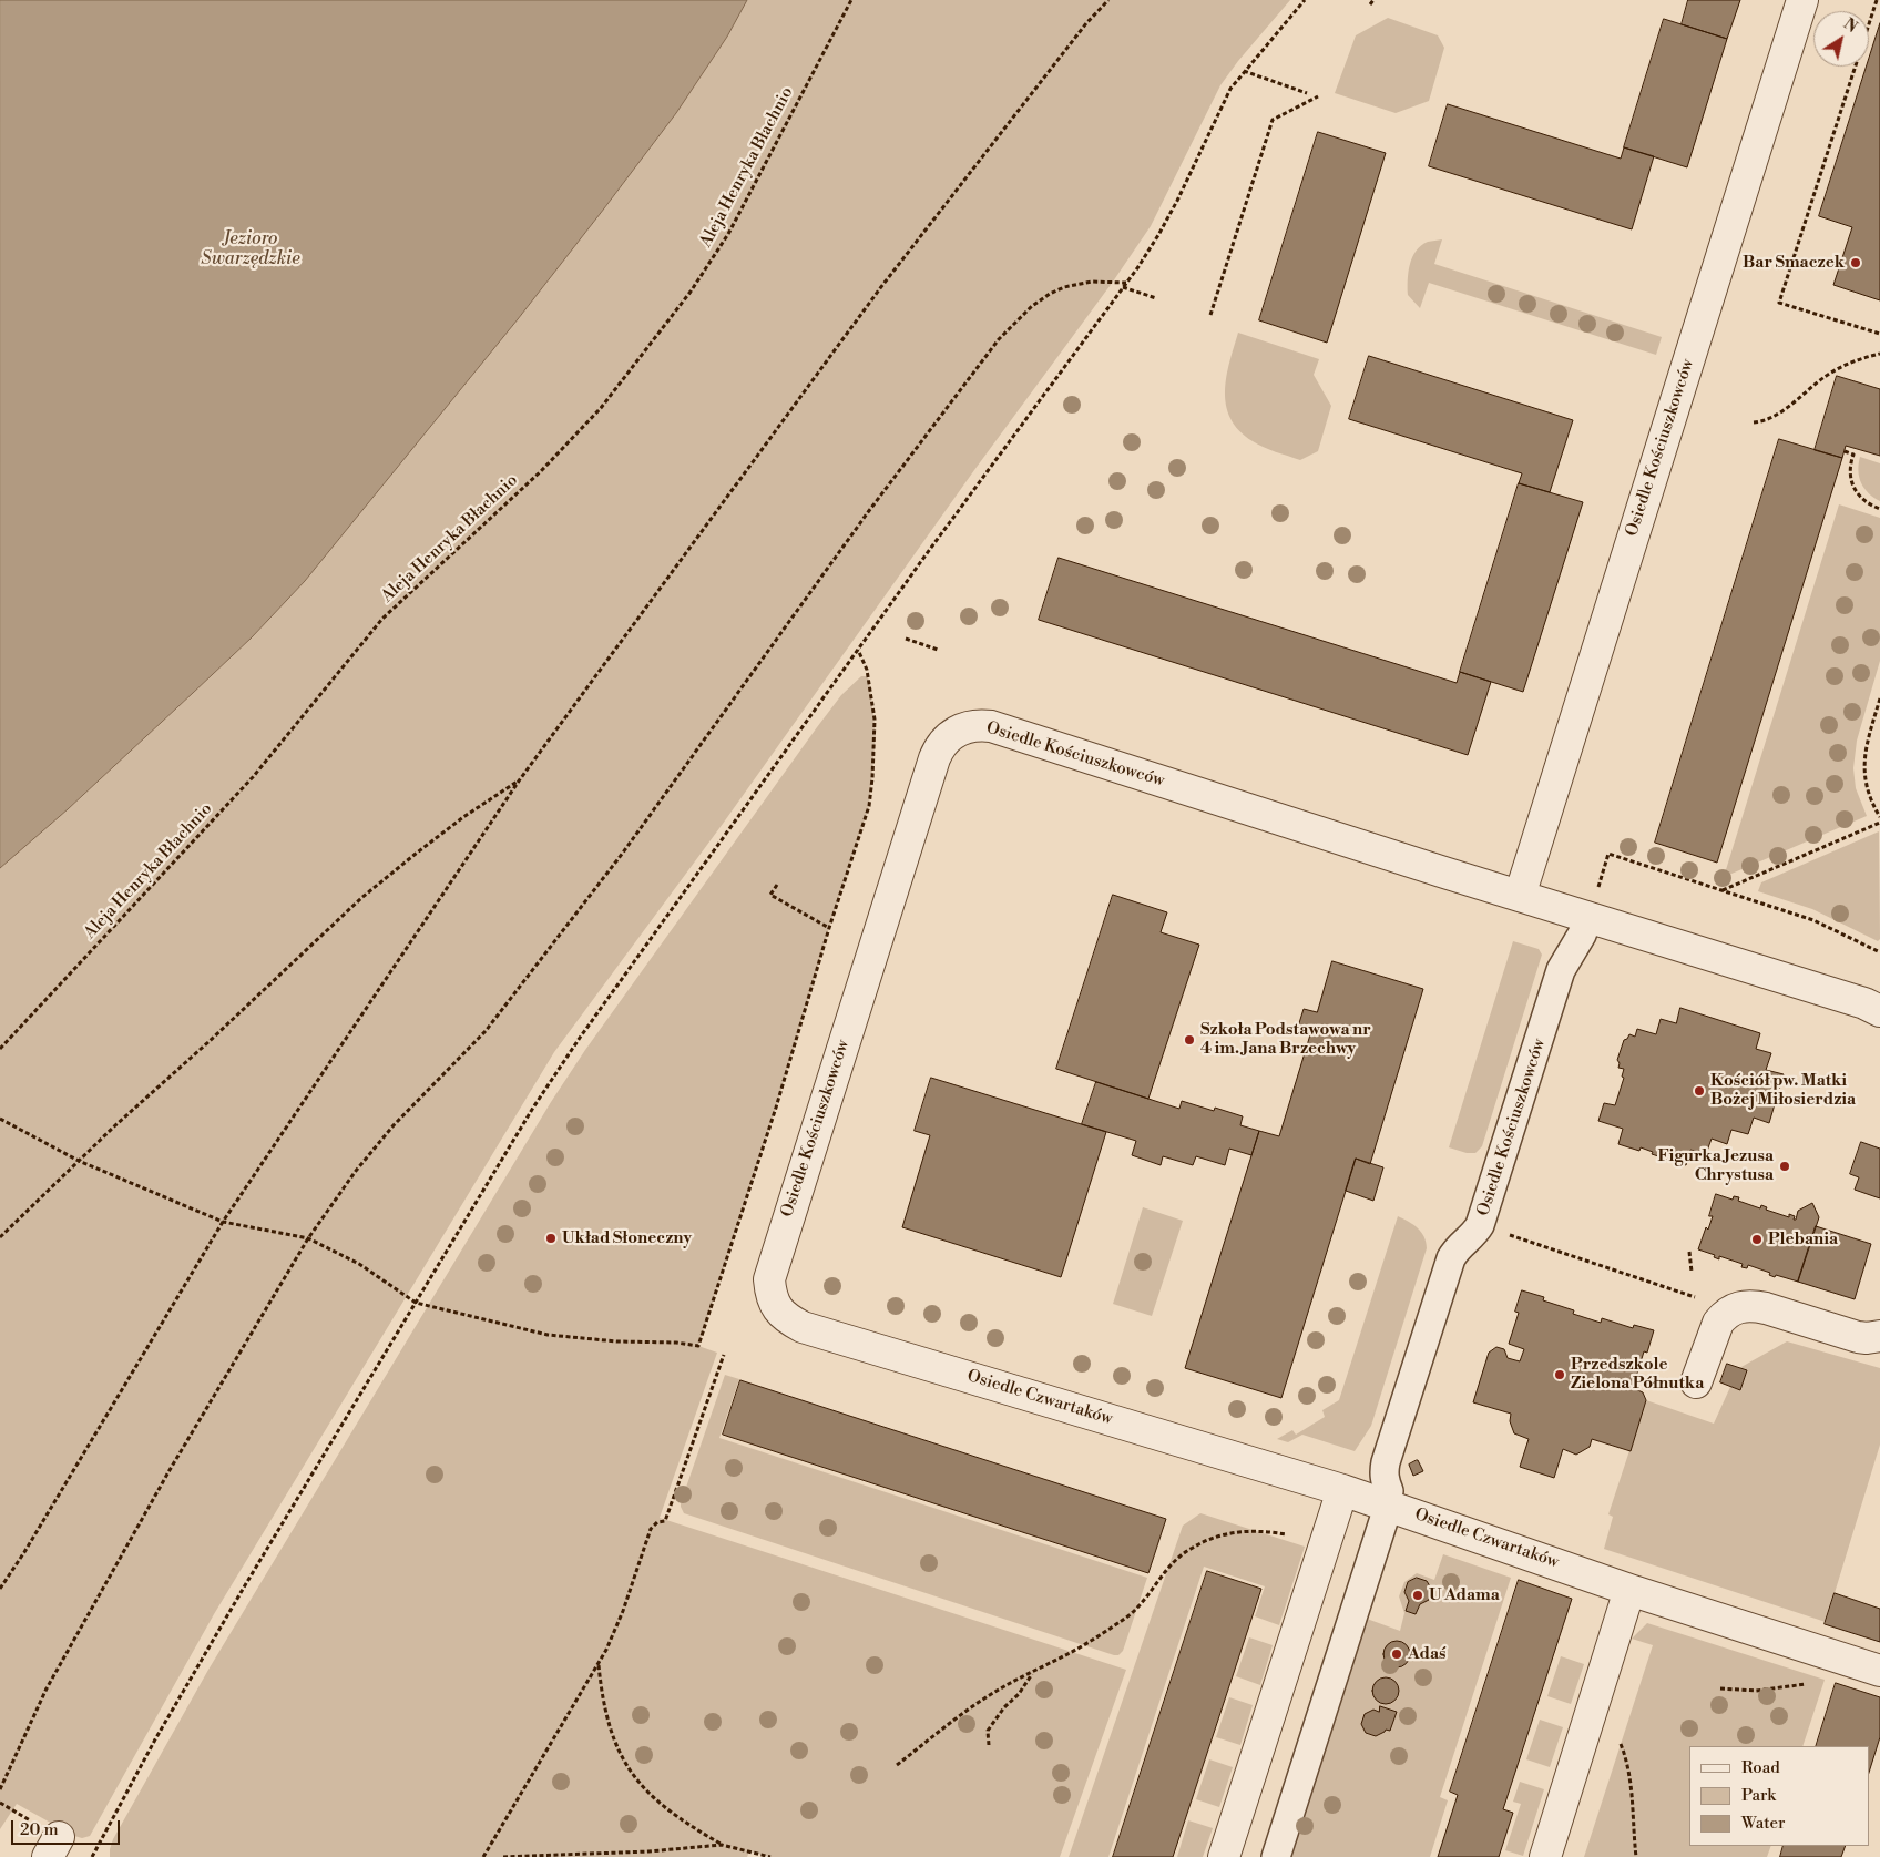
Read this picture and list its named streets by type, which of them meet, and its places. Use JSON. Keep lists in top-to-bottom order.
{
  "streets": {
    "street": ["Osiedle Kościuszkowców", "Osiedle Czwartaków"],
    "path": ["Aleja Henryka Błachnio"]
  },
  "crossings": [
    ["Osiedle Kościuszkowców", "Osiedle Czwartaków"]
  ],
  "water": ["Jezioro Swarzędzkie"],
  "places": [
    "Bar Smaczek",
    "Szkoła Podstawowa nr 4 im. Jana Brzechwy",
    "Kościół pw. Matki Bożej Miłosierdzia",
    "Figurka Jezusa Chrystusa",
    "Układ Słoneczny",
    "Plebania",
    "Przedszkole Zielona Półnutka",
    "U Adama",
    "Adaś"
  ],
  "legend": ["Road", "Park", "Water"],
  "scale_bar": "20 m",
  "north": "top right"
}
